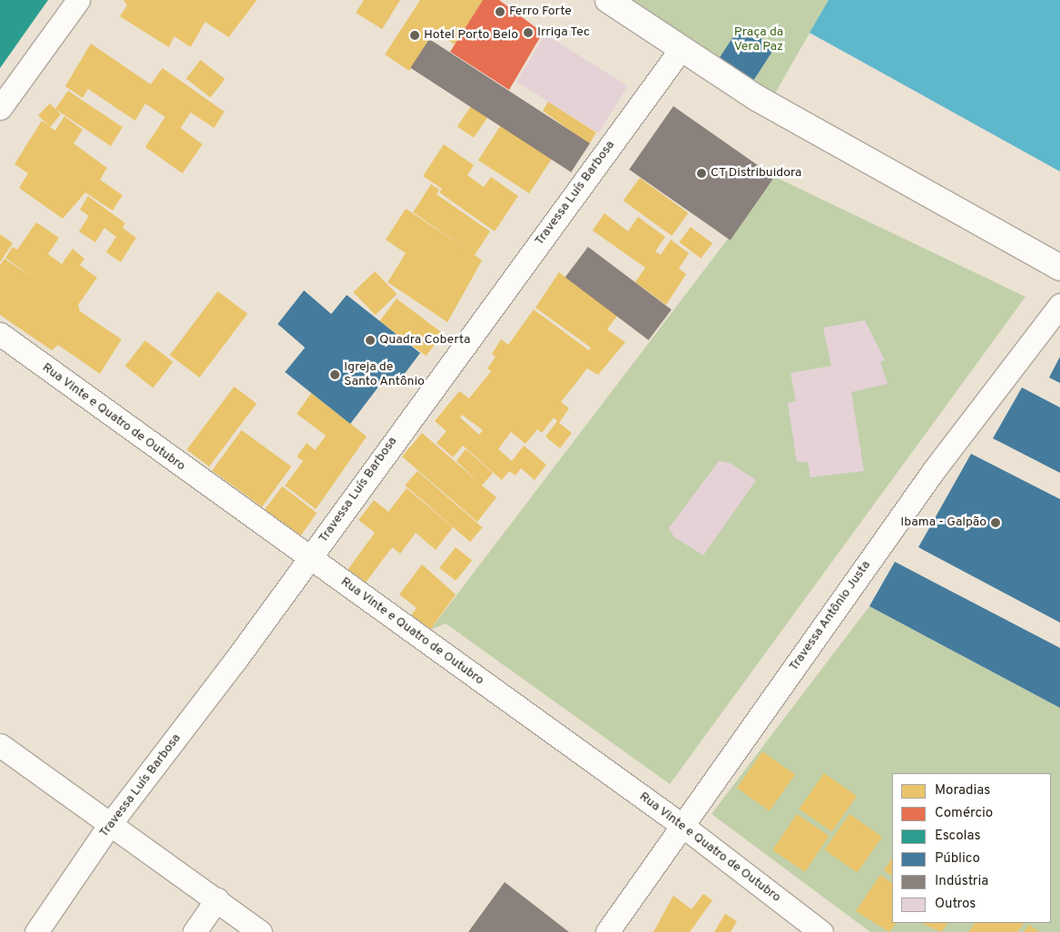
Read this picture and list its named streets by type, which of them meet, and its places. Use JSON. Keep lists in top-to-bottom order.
{
  "streets": {
    "street": ["Travessa Luís Barbosa", "Rua Vinte e Quatro de Outubro", "Travessa Antônio Justa"]
  },
  "crossings": [
    ["Travessa Luís Barbosa", "Rua Vinte e Quatro de Outubro"],
    ["Rua Vinte e Quatro de Outubro", "Travessa Antônio Justa"]
  ],
  "parks": ["Praça da Vera Paz"],
  "places": [
    "Ferro Forte",
    "Irriga Tec",
    "Hotel Porto Belo",
    "CT Distribuidora",
    "Quadra Coberta",
    "Igreja de Santo Antônio",
    "Ibama - Galpão"
  ],
  "legend": [
    "Moradias",
    "Comércio",
    "Escolas",
    "Público",
    "Indústria",
    "Outros"
  ]
}
